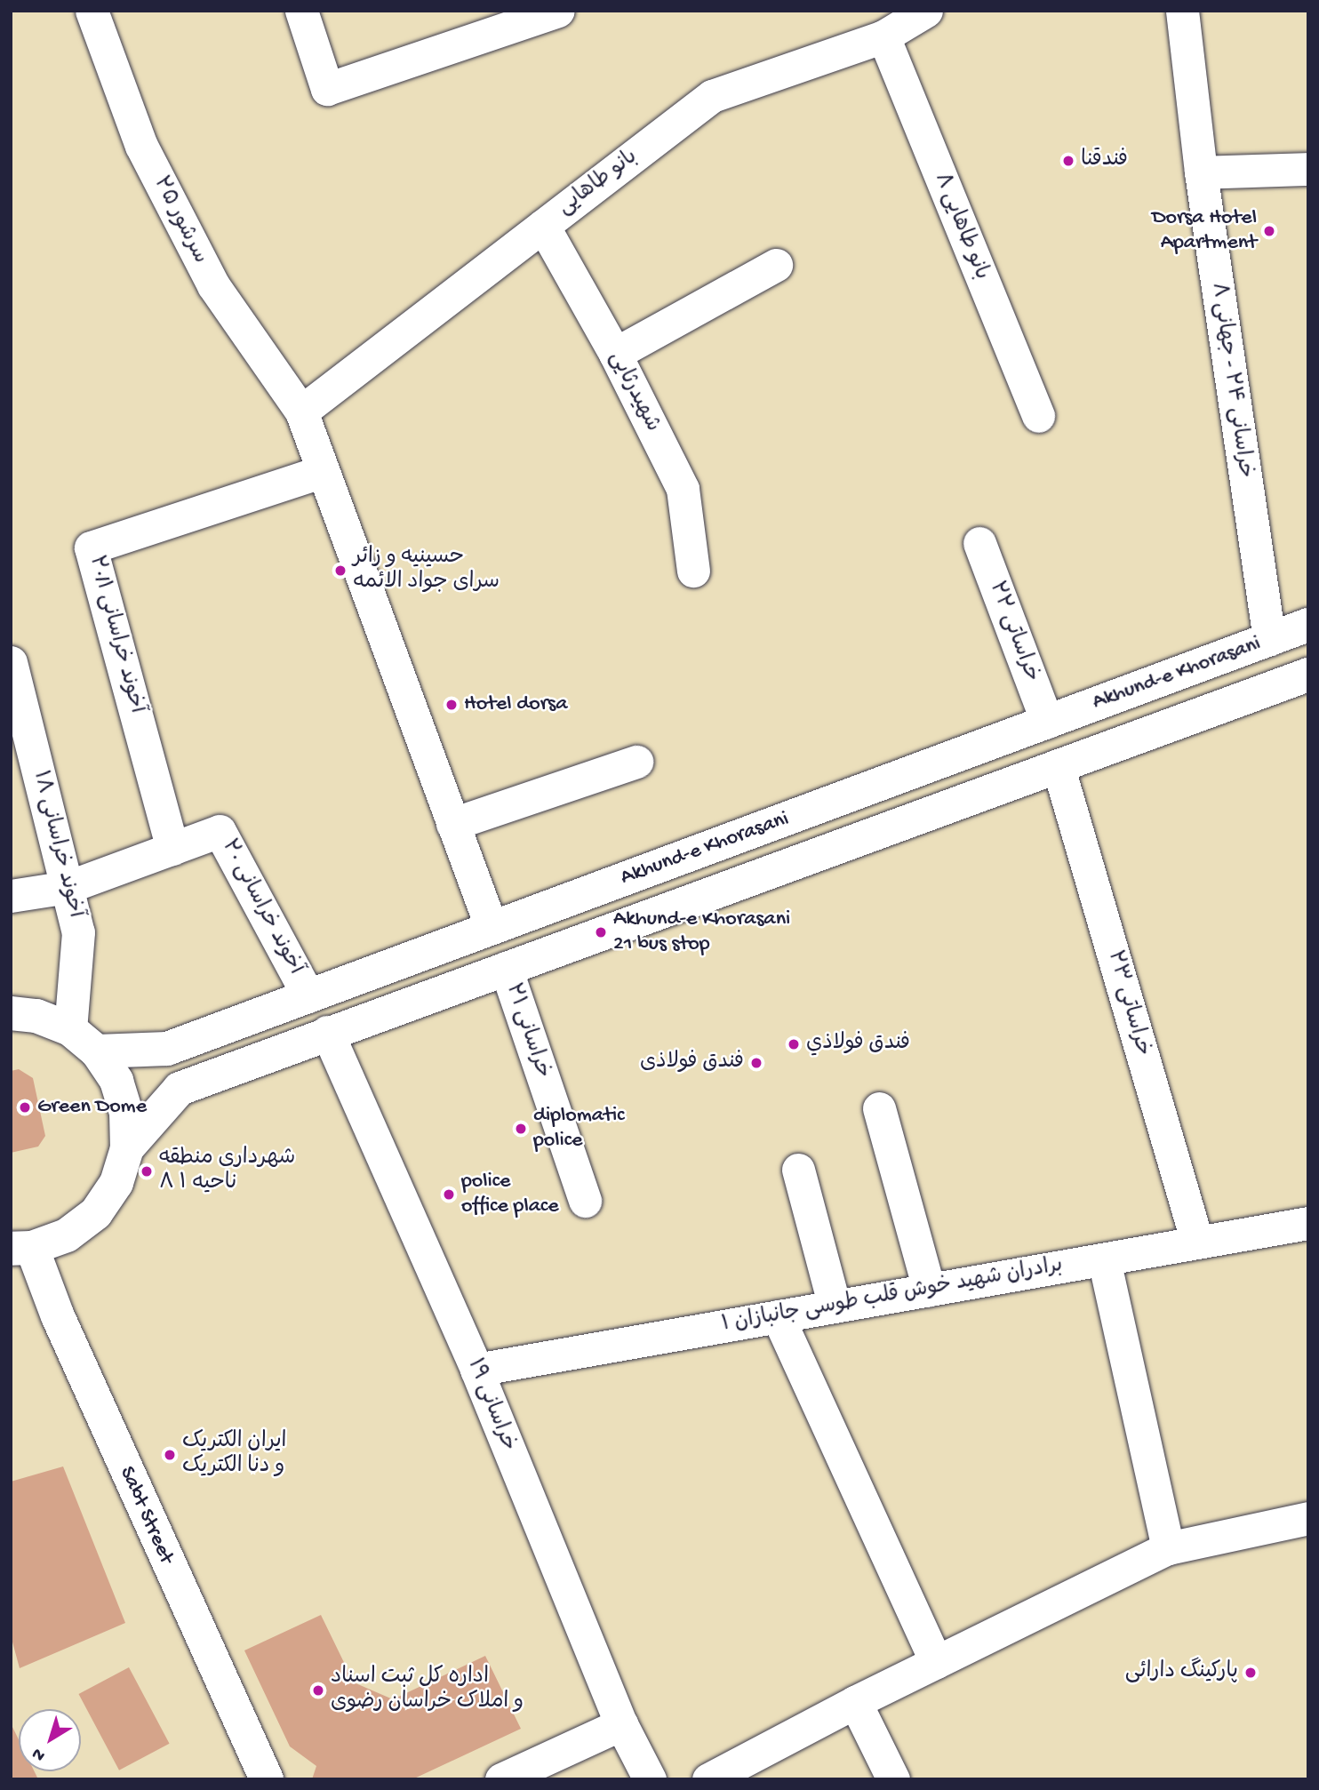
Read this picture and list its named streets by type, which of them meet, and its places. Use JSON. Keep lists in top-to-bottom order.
{
  "streets": {
    "street": [
      "بانو طاهایی",
      "سرشور ۲۵",
      "بانو طاهایی ۸",
      "خراسانی ۲۴ - جهانی ۸",
      "شهیدرثایی",
      "خراساتی ۲۲",
      "آخوند خراسانی ۲۰/۱",
      "Akhund-e Khorasani",
      "آخوند خراسانی ۱۸",
      "آخوند خراسانی ۲۰",
      "خراساتی ۲۳",
      "خراسانی ۲۱",
      "برادران شهید خوش قلب طوسی جانبازان ۱",
      "خراسانی ۱۹",
      "Sabt Street"
    ]
  },
  "crossings": [
    ["بانو طاهایی", "سرشور ۲۵"],
    ["بانو طاهایی", "بانو طاهایی ۸"],
    ["بانو طاهایی", "شهیدرثایی"],
    ["خراسانی ۲۴ - جهانی ۸", "Akhund-e Khorasani"],
    ["خراساتی ۲۲", "Akhund-e Khorasani"],
    ["آخوند خراسانی ۲۰/۱", "آخوند خراسانی ۲۰"],
    ["Akhund-e Khorasani", "آخوند خراسانی ۲۰"],
    ["Akhund-e Khorasani", "خراساتی ۲۳"],
    ["Akhund-e Khorasani", "خراسانی ۲۱"],
    ["Akhund-e Khorasani", "خراسانی ۱۹"],
    ["آخوند خراسانی ۱۸", "آخوند خراسانی ۲۰"],
    ["خراساتی ۲۳", "برادران شهید خوش قلب طوسی جانبازان ۱"],
    ["برادران شهید خوش قلب طوسی جانبازان ۱", "خراسانی ۱۹"]
  ],
  "places": [
    "فندقنا",
    "Dorsa Hotel Apartment",
    "حسینیه و زائر سرای جواد الائمه",
    "Hotel dorsa",
    "Akhund-e Khorasani 21 bus stop",
    "فندق فولاذي",
    "فندق فولاذی",
    "Green Dome",
    "diplomatic police",
    "شهرداری منطقه ۸ ناحیه ۱",
    "police office place",
    "ایران الکتریک و دنا الکتریک",
    "پارکینگ دارائی",
    "اداره کل ثبت اسناد و املاک خراسان رضوی"
  ],
  "north": "bottom left"
}
